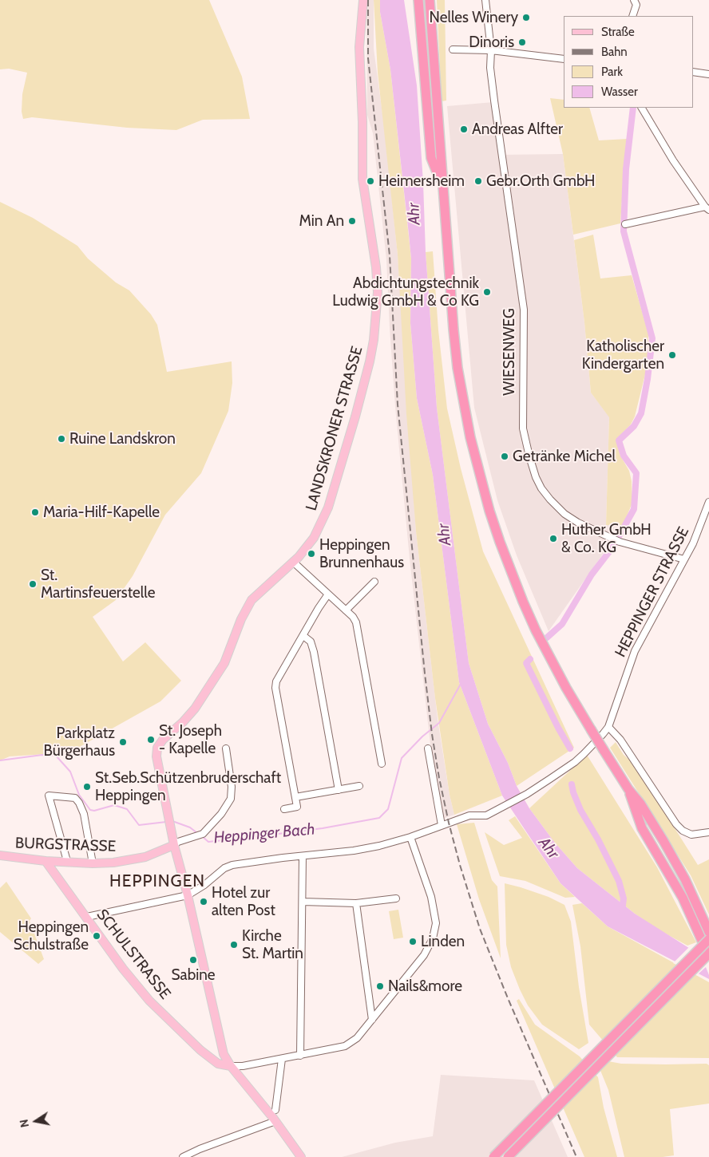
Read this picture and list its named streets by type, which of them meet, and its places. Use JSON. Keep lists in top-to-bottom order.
{
  "streets": {
    "main road": ["LANDSKRONER STRASSE", "BURGSTRASSE", "SCHULSTRASSE"],
    "street": ["WIESENWEG", "HEPPINGER STRASSE"]
  },
  "crossings": [
    ["WIESENWEG", "HEPPINGER STRASSE"],
    ["LANDSKRONER STRASSE", "HEPPINGER STRASSE"],
    ["LANDSKRONER STRASSE", "BURGSTRASSE"],
    ["LANDSKRONER STRASSE", "SCHULSTRASSE"],
    ["HEPPINGER STRASSE", "SCHULSTRASSE"],
    ["BURGSTRASSE", "SCHULSTRASSE"]
  ],
  "districts": ["HEPPINGEN"],
  "water": ["Ahr", "Heppinger Bach"],
  "places": [
    "Nelles Winery",
    "Dinoris",
    "Andreas Alfter",
    "Heimersheim",
    "Gebr.Orth GmbH",
    "Min An",
    "Abdichtungstechnik Ludwig GmbH & Co KG",
    "Katholischer Kindergarten",
    "Ruine Landskron",
    "Getränke Michel",
    "Maria-Hilf-Kapelle",
    "Huther GmbH & Co. KG",
    "Heppingen Brunnenhaus",
    "St. Martinsfeuerstelle",
    "St. Joseph - Kapelle",
    "Parkplatz Bürgerhaus",
    "St.Seb.Schützenbruderschaft Heppingen",
    "Hotel zur alten Post",
    "Heppingen Schulstraße",
    "Linden",
    "Kirche St. Martin",
    "Sabine",
    "Nails&more"
  ],
  "legend": [
    "Straße",
    "Bahn",
    "Park",
    "Wasser"
  ],
  "north": "left"
}
